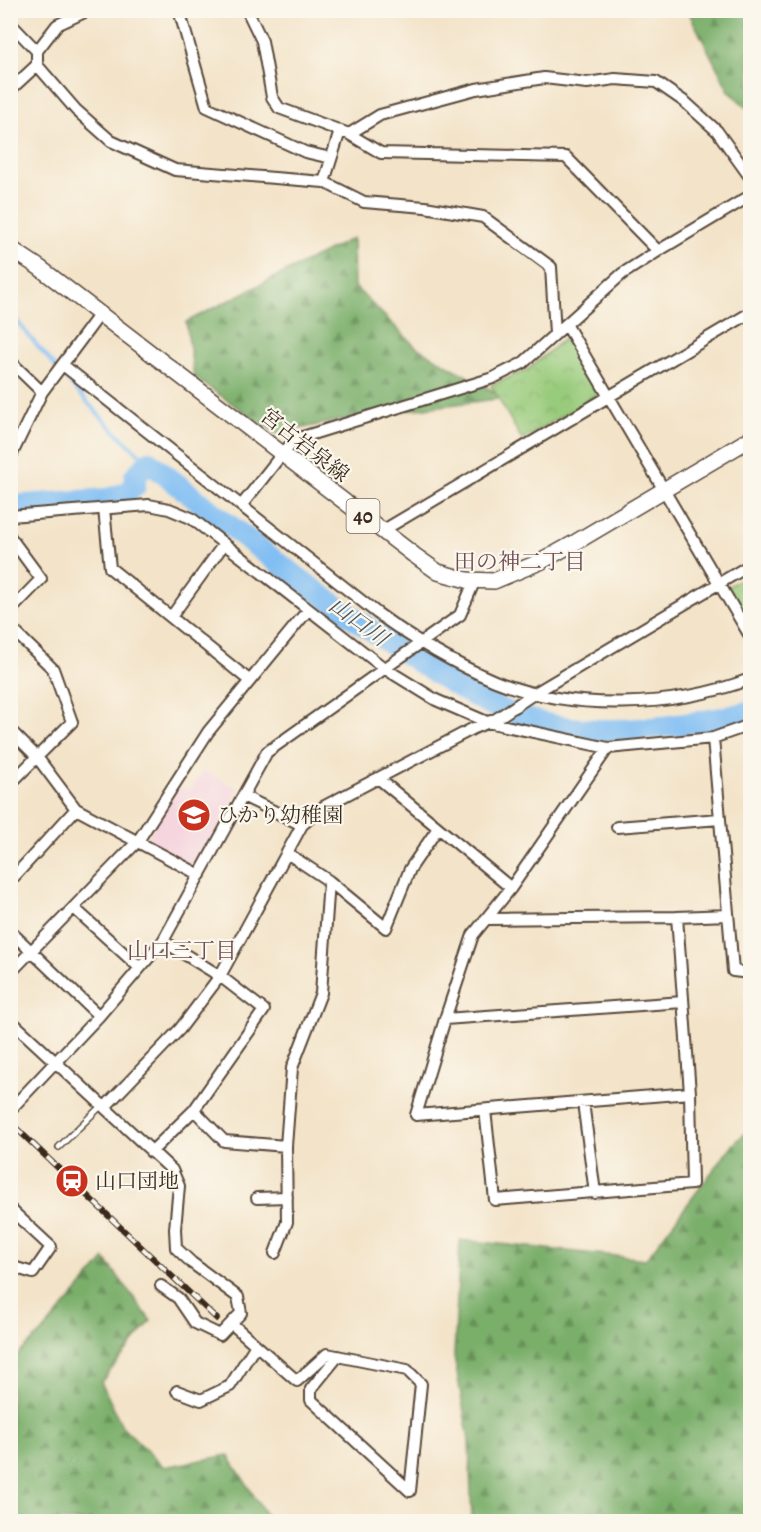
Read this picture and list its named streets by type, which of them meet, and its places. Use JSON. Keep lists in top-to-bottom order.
{
  "streets": {
    "main road": ["宮古岩泉線", "40"]
  },
  "districts": ["田の神二丁目", "山口三丁目"],
  "water": ["山口川"],
  "places": {
    "school or university": ["ひかり幼稚園"],
    "station": ["山口団地"]
  }
}
